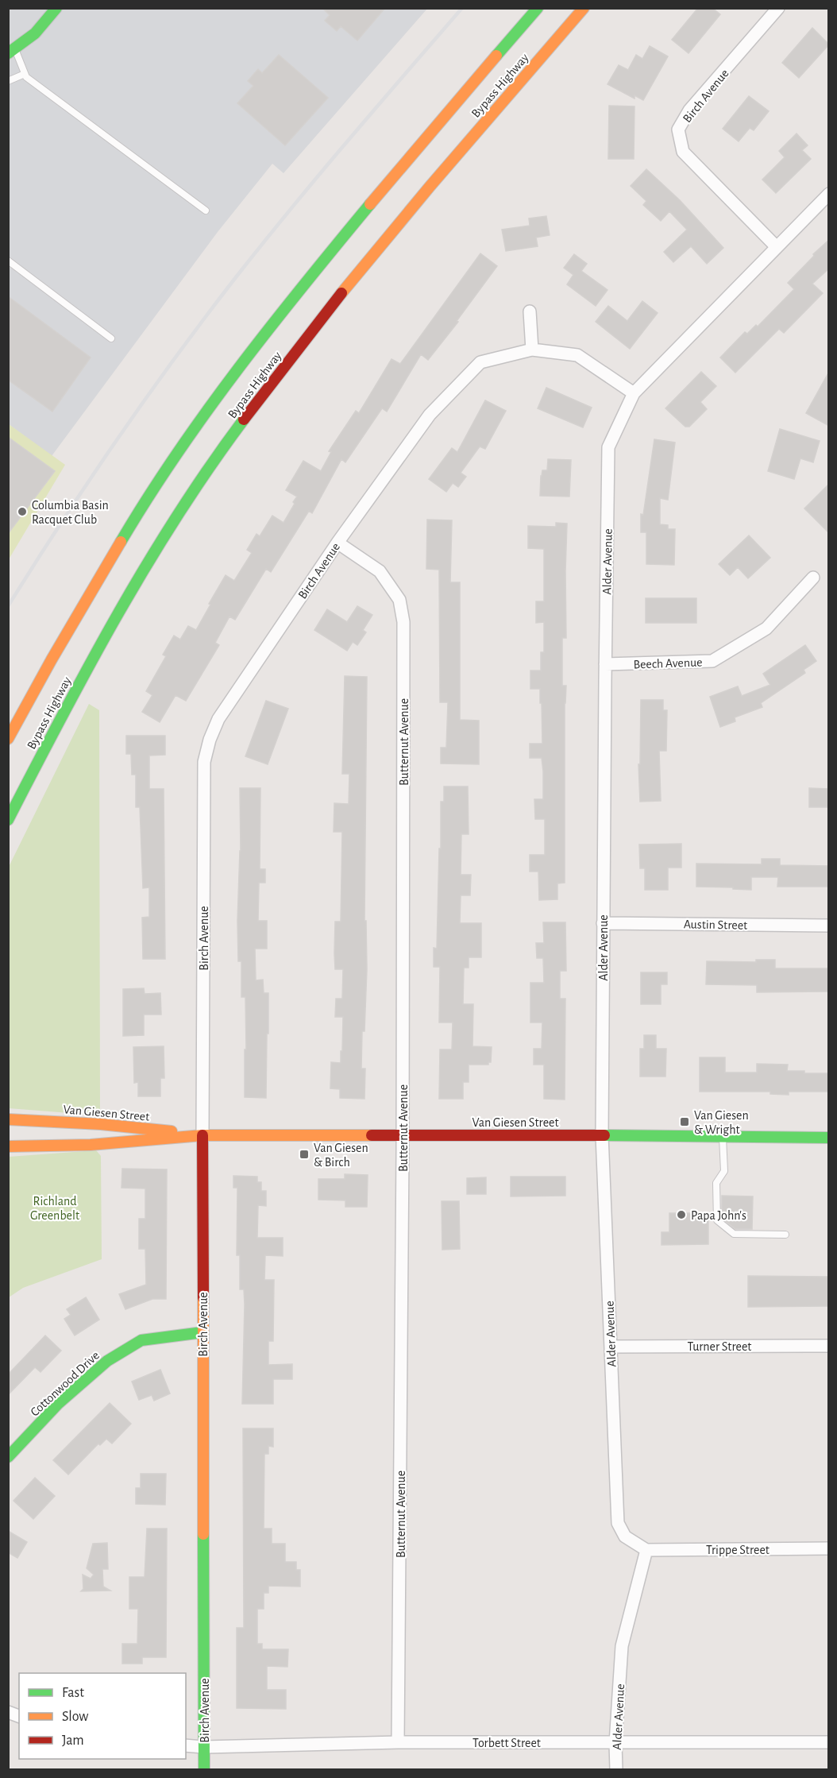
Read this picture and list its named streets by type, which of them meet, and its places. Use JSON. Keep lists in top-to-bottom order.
{
  "streets": {
    "main road": [
      "Bypass Highway",
      "Birch Avenue",
      "Van Giesen Street",
      "Cottonwood Drive"
    ],
    "street": [
      "Alder Avenue",
      "Beech Avenue",
      "Butternut Avenue",
      "Austin Street",
      "Turner Street",
      "Trippe Street",
      "Torbett Street"
    ]
  },
  "crossings": [
    ["Birch Avenue", "Alder Avenue"],
    ["Birch Avenue", "Butternut Avenue"],
    ["Birch Avenue", "Van Giesen Street"],
    ["Birch Avenue", "Cottonwood Drive"],
    ["Birch Avenue", "Torbett Street"],
    ["Alder Avenue", "Beech Avenue"],
    ["Alder Avenue", "Austin Street"],
    ["Alder Avenue", "Van Giesen Street"],
    ["Alder Avenue", "Turner Street"],
    ["Alder Avenue", "Trippe Street"],
    ["Alder Avenue", "Torbett Street"],
    ["Butternut Avenue", "Van Giesen Street"],
    ["Butternut Avenue", "Torbett Street"]
  ],
  "parks": ["Richland Greenbelt"],
  "places": {
    "other": ["Columbia Basin Racquet Club", "Papa John's"],
    "transit": ["Van Giesen & Wright", "Van Giesen & Birch"]
  },
  "legend": ["Fast", "Slow", "Jam"]
}
